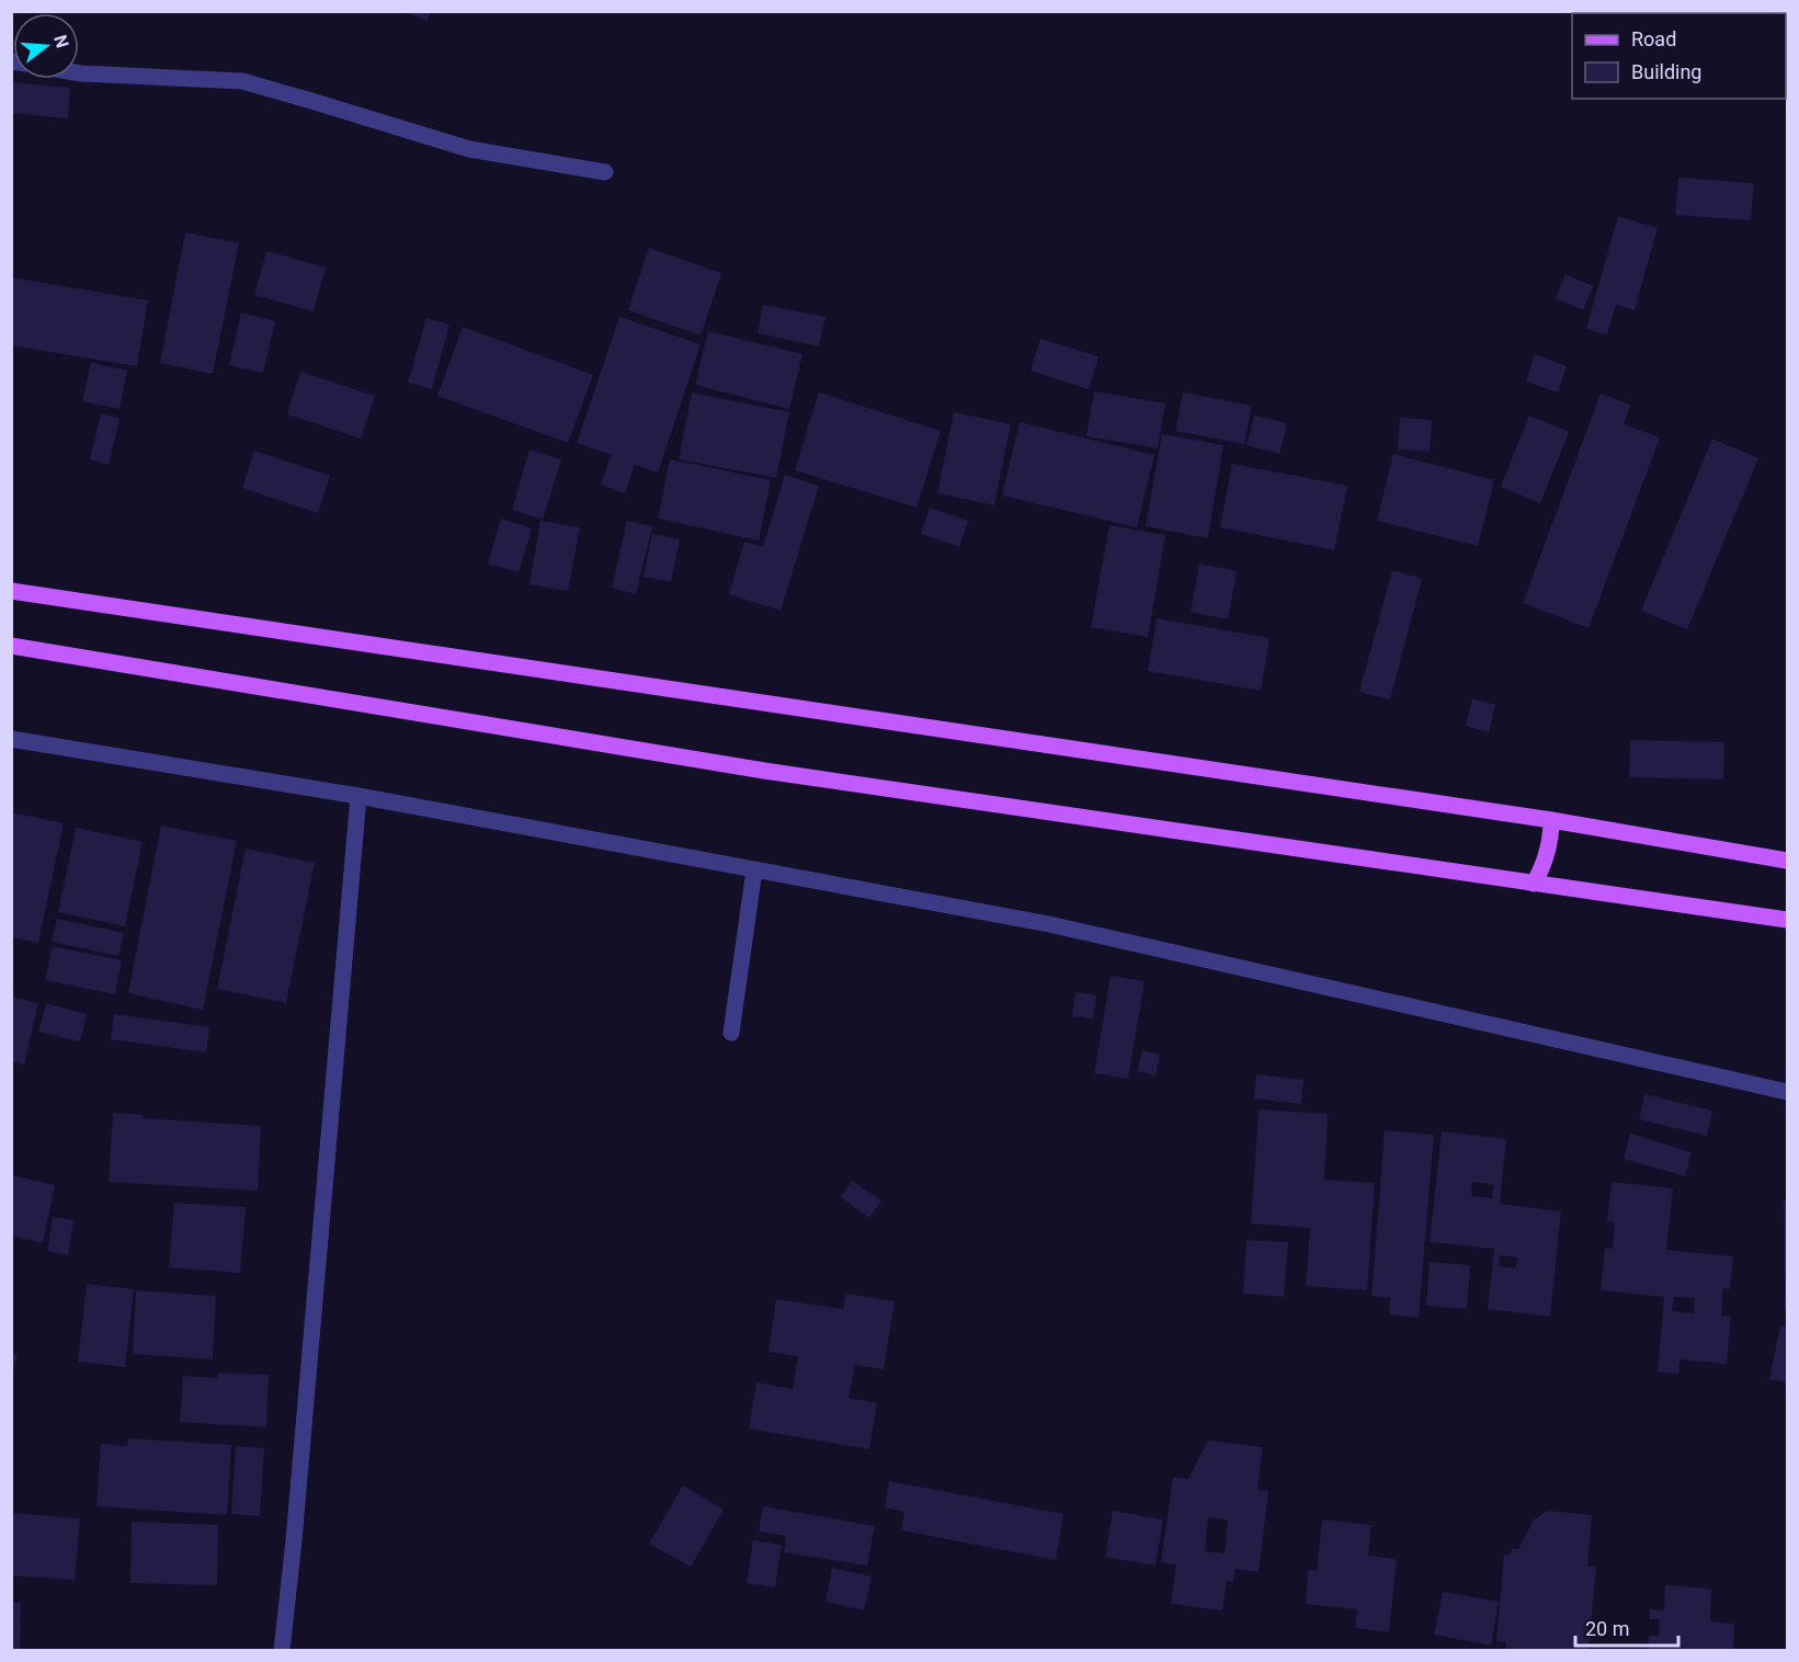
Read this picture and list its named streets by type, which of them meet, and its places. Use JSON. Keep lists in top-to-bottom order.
{
  "legend": ["Road", "Building"],
  "scale_bar": "20 m",
  "north": "right"
}
